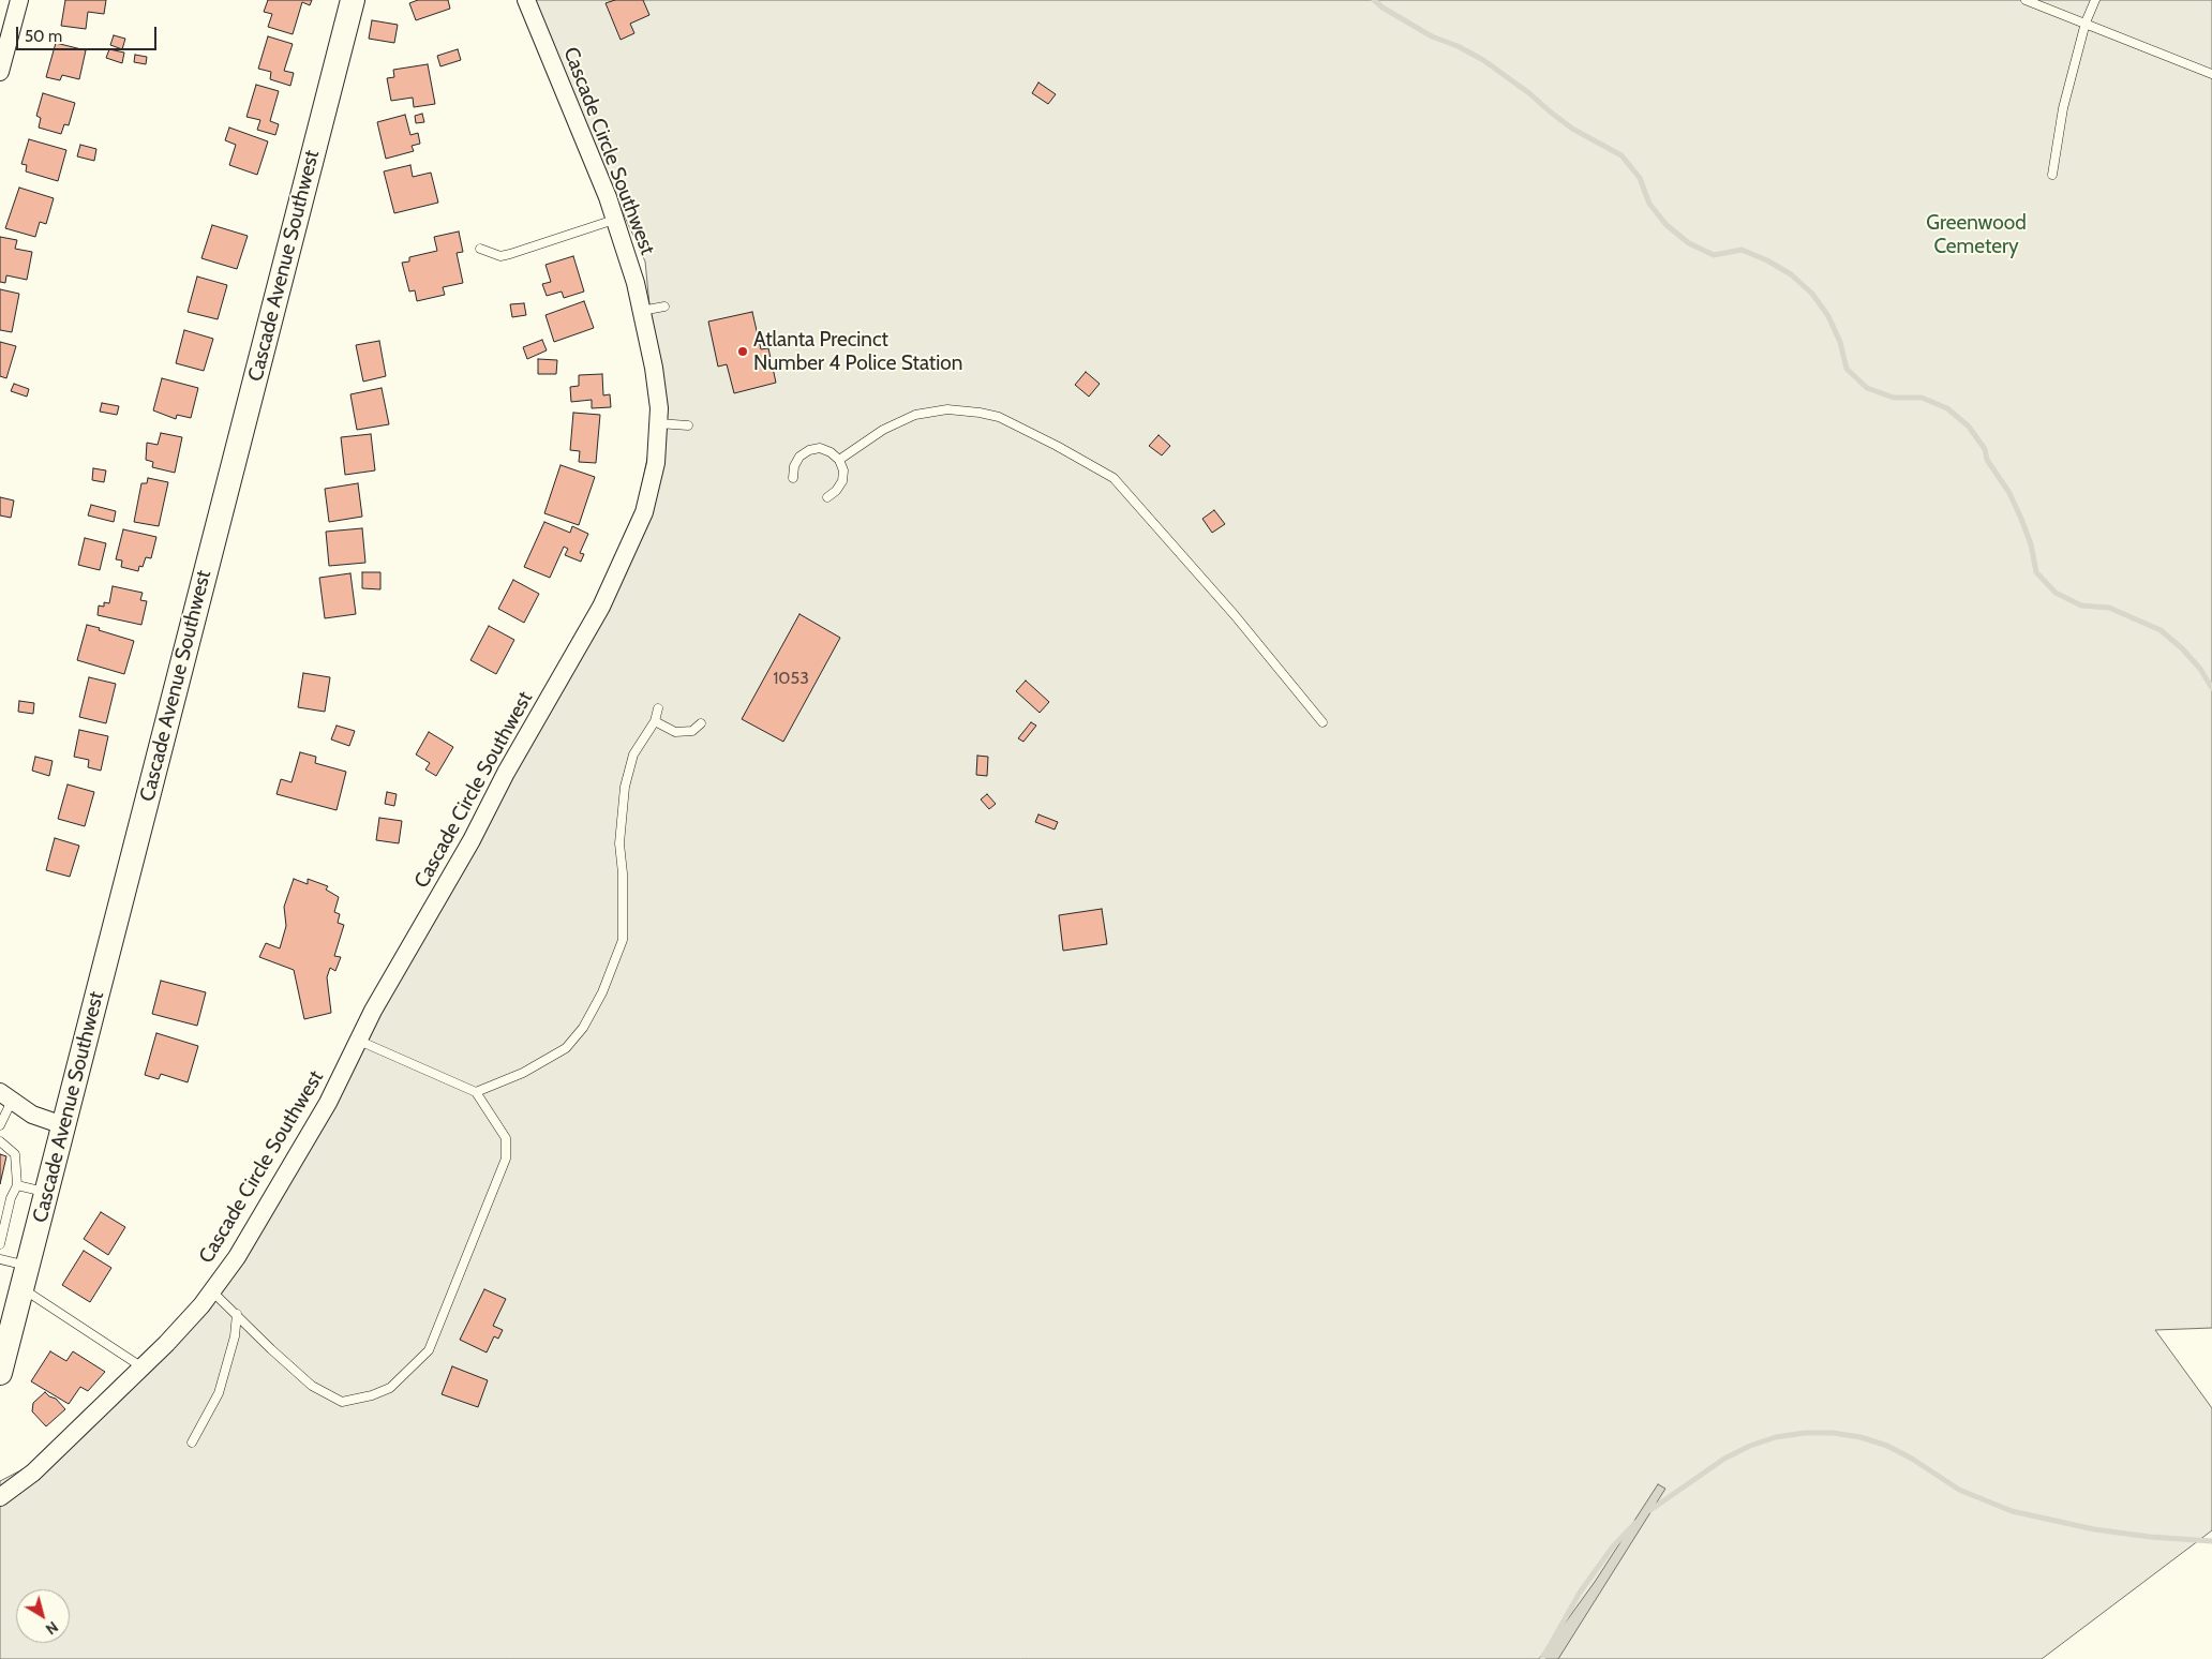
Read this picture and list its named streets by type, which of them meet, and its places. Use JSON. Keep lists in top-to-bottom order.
{
  "streets": {
    "main road": ["Cascade Avenue Southwest"],
    "street": ["Cascade Circle Southwest"]
  },
  "parks": ["Greenwood Cemetery"],
  "places": ["Atlanta Precinct Number 4 Police Station"],
  "house_numbers": ["1053"],
  "scale_bar": "50 m",
  "north": "bottom right"
}
